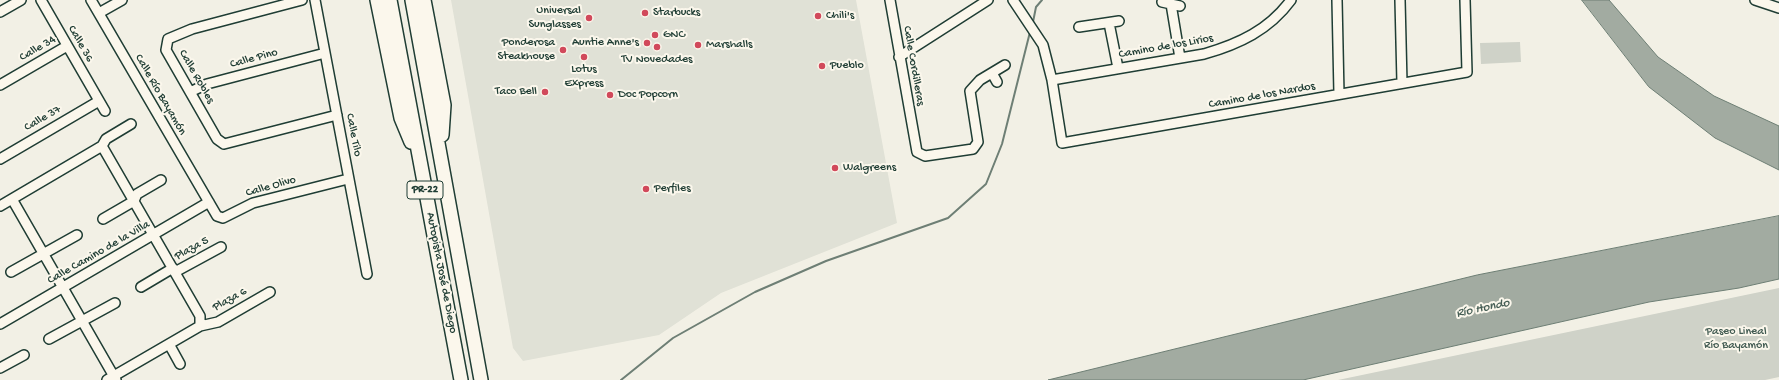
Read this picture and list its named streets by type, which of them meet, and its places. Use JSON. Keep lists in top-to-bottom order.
{
  "streets": {
    "highway": ["PR-22", "Autopista José de Diego"],
    "street": [
      "Calle 36",
      "Camino de los Lirios",
      "Calle 34",
      "Calle Pino",
      "Calle Cordilleras",
      "Calle Robles",
      "Calle Río Bayamón",
      "Camino de los Nardos",
      "Calle 37",
      "Calle Tilo",
      "Calle Olivo",
      "Plaza 5",
      "Calle Camino de la Villa",
      "Plaza 6"
    ]
  },
  "crossings": [
    ["Calle 36", "Calle 34"],
    ["Calle 36", "Calle 37"],
    ["Camino de los Lirios", "Camino de los Nardos"],
    ["Calle Pino", "Calle Robles"],
    ["Calle Pino", "Calle Tilo"],
    ["Calle Robles", "Calle Tilo"],
    ["Calle Río Bayamón", "Calle Olivo"],
    ["Calle Río Bayamón", "Calle Camino de la Villa"],
    ["Calle Tilo", "Calle Olivo"],
    ["Calle Olivo", "Calle Camino de la Villa"]
  ],
  "water": ["Río Hondo"],
  "parks": ["Paseo Lineal Río Bayamón"],
  "places": [
    "Starbucks",
    "Chili's",
    "Universal Sunglasses",
    "GNC",
    "Auntie Anne's",
    "Marshalls",
    "TV Novedades",
    "Ponderosa Steakhouse",
    "Lotus Express",
    "Pueblo",
    "Taco Bell",
    "Doc Popcorn",
    "Walgreens",
    "Perfiles"
  ]
}
